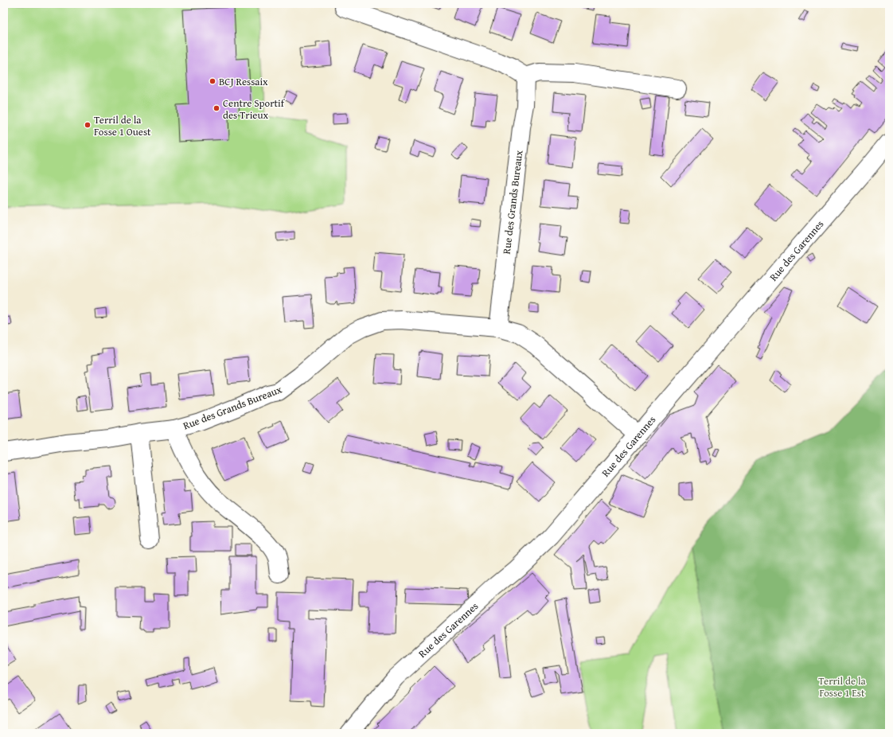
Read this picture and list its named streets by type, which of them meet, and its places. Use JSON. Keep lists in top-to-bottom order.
{
  "streets": {
    "street": ["Rue des Grands Bureaux", "Rue des Garennes"]
  },
  "crossings": [
    ["Rue des Grands Bureaux", "Rue des Garennes"]
  ],
  "parks": ["Terril de la Fosse 1 Est"],
  "places": ["BCJ Ressaix", "Centre Sportif des Trieux", "Terril de la Fosse 1 Ouest"]
}
